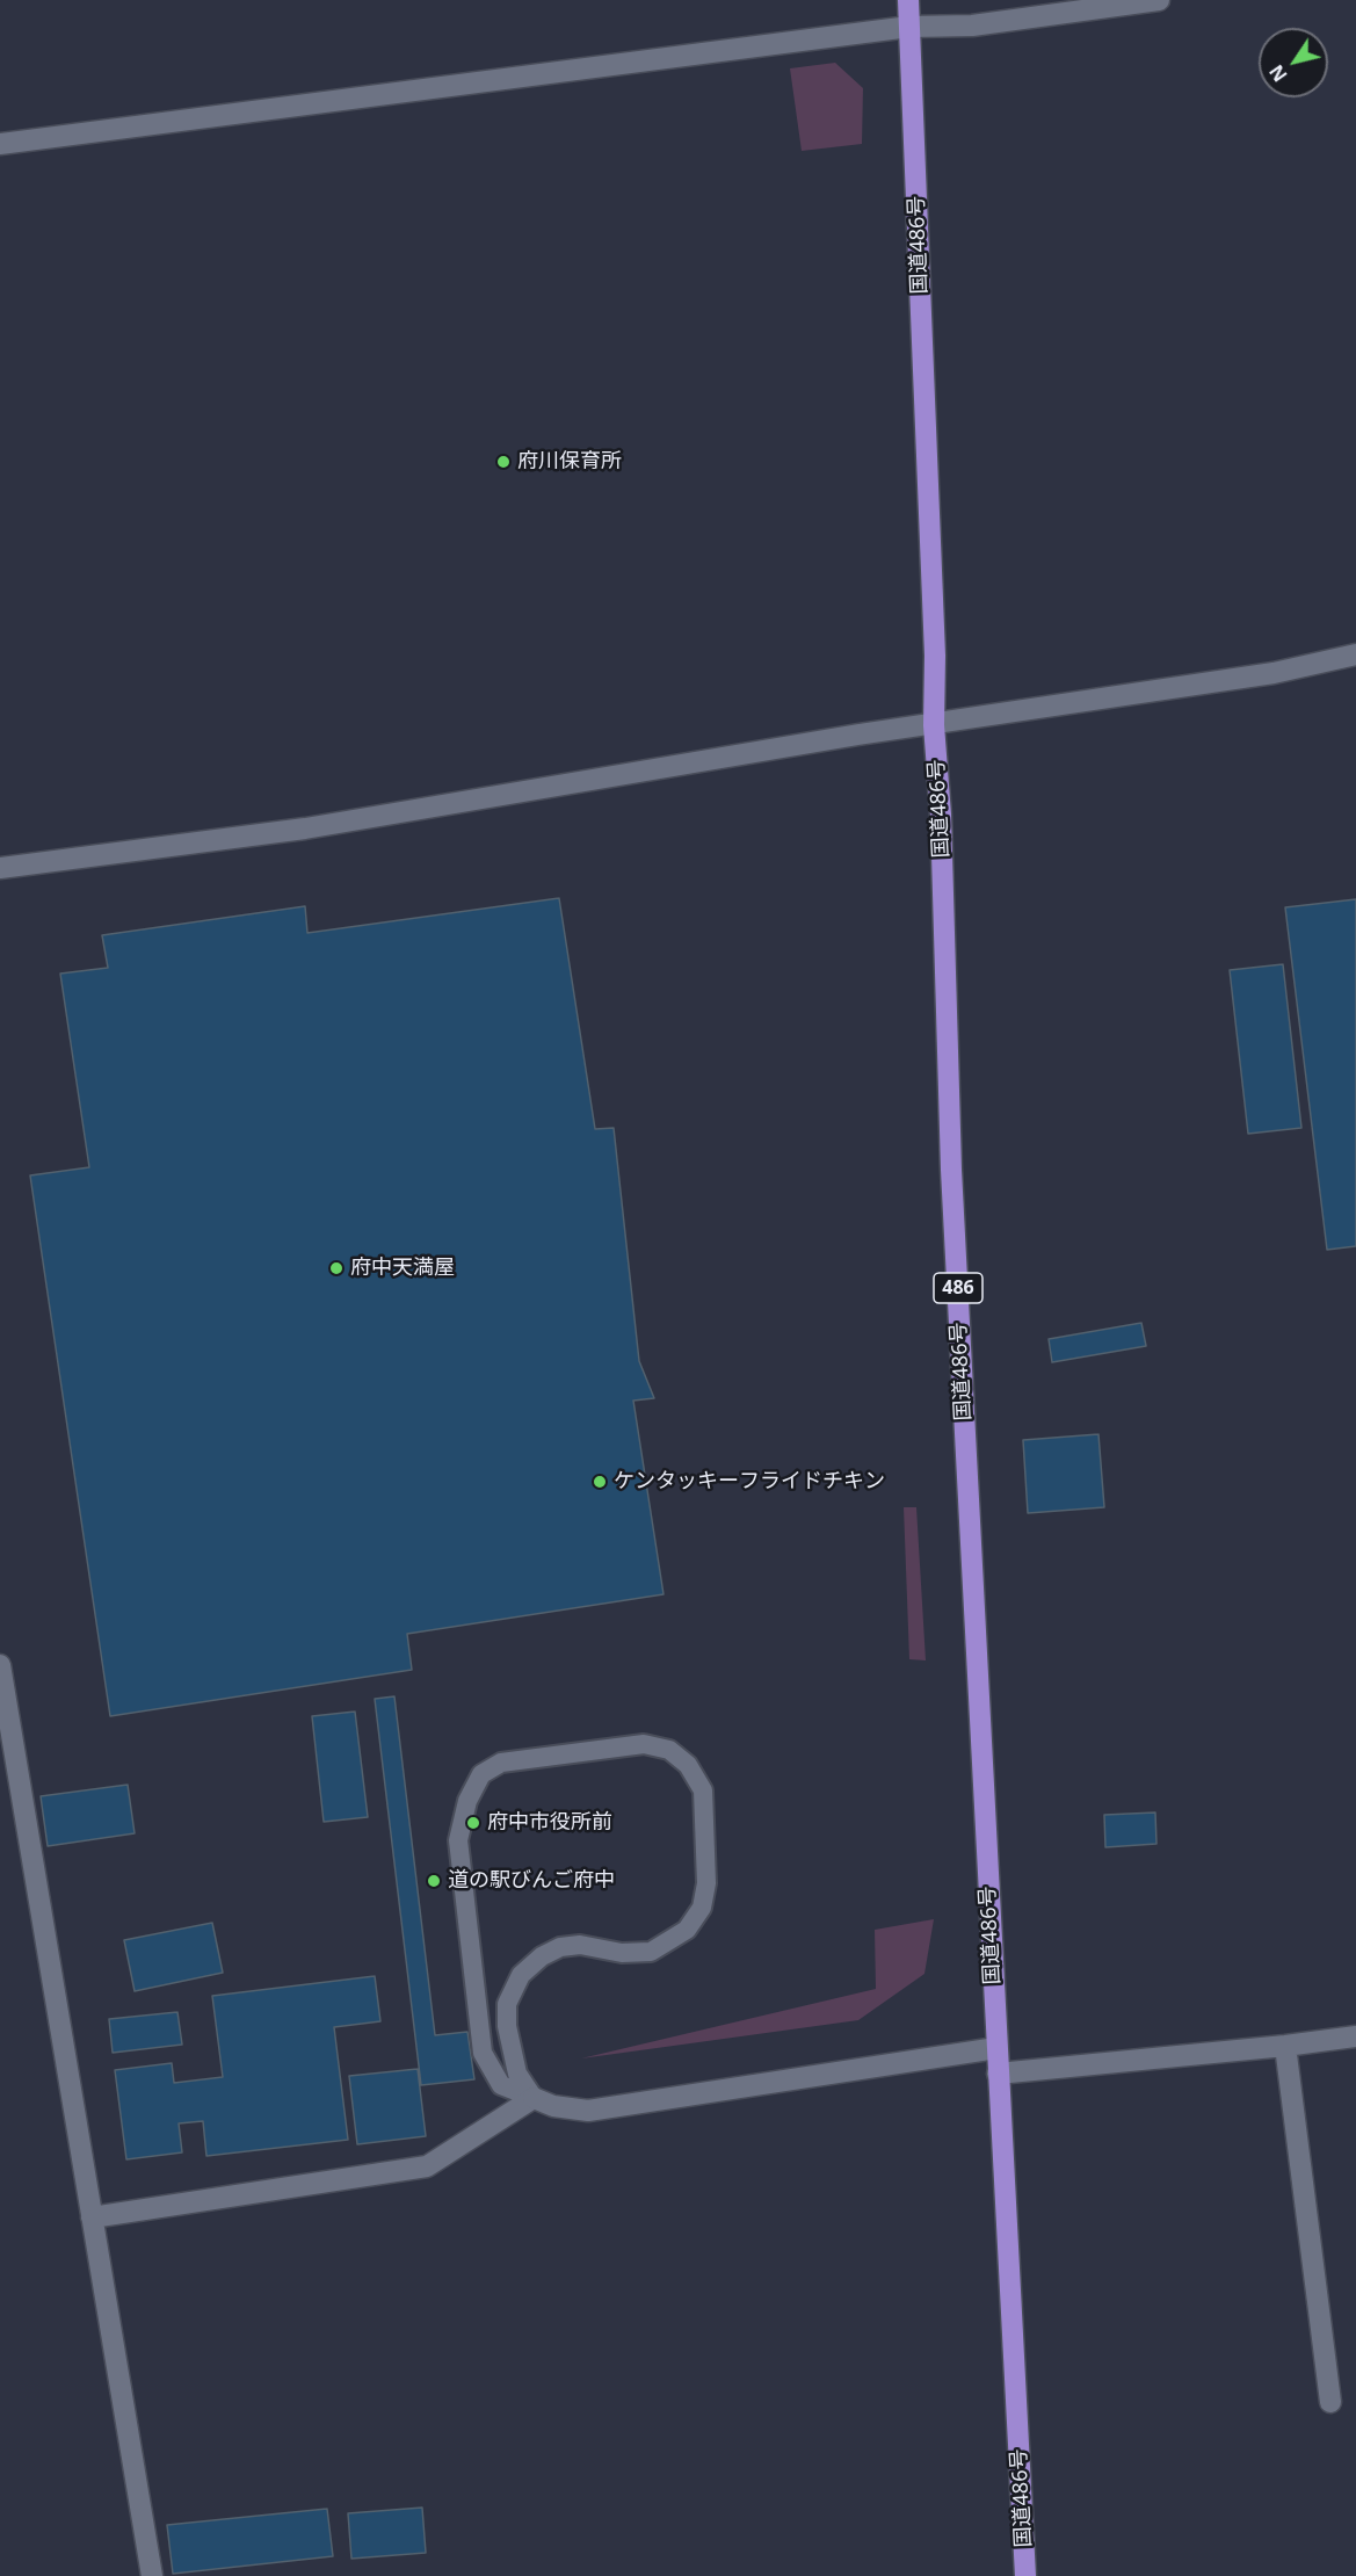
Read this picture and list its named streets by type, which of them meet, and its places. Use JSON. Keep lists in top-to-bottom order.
{
  "streets": {
    "highway": ["国道486号", "486"]
  },
  "places": [
    "府川保育所",
    "府中天満屋",
    "ケンタッキーフライドチキン",
    "府中市役所前",
    "道の駅びんご府中"
  ],
  "north": "bottom left"
}
